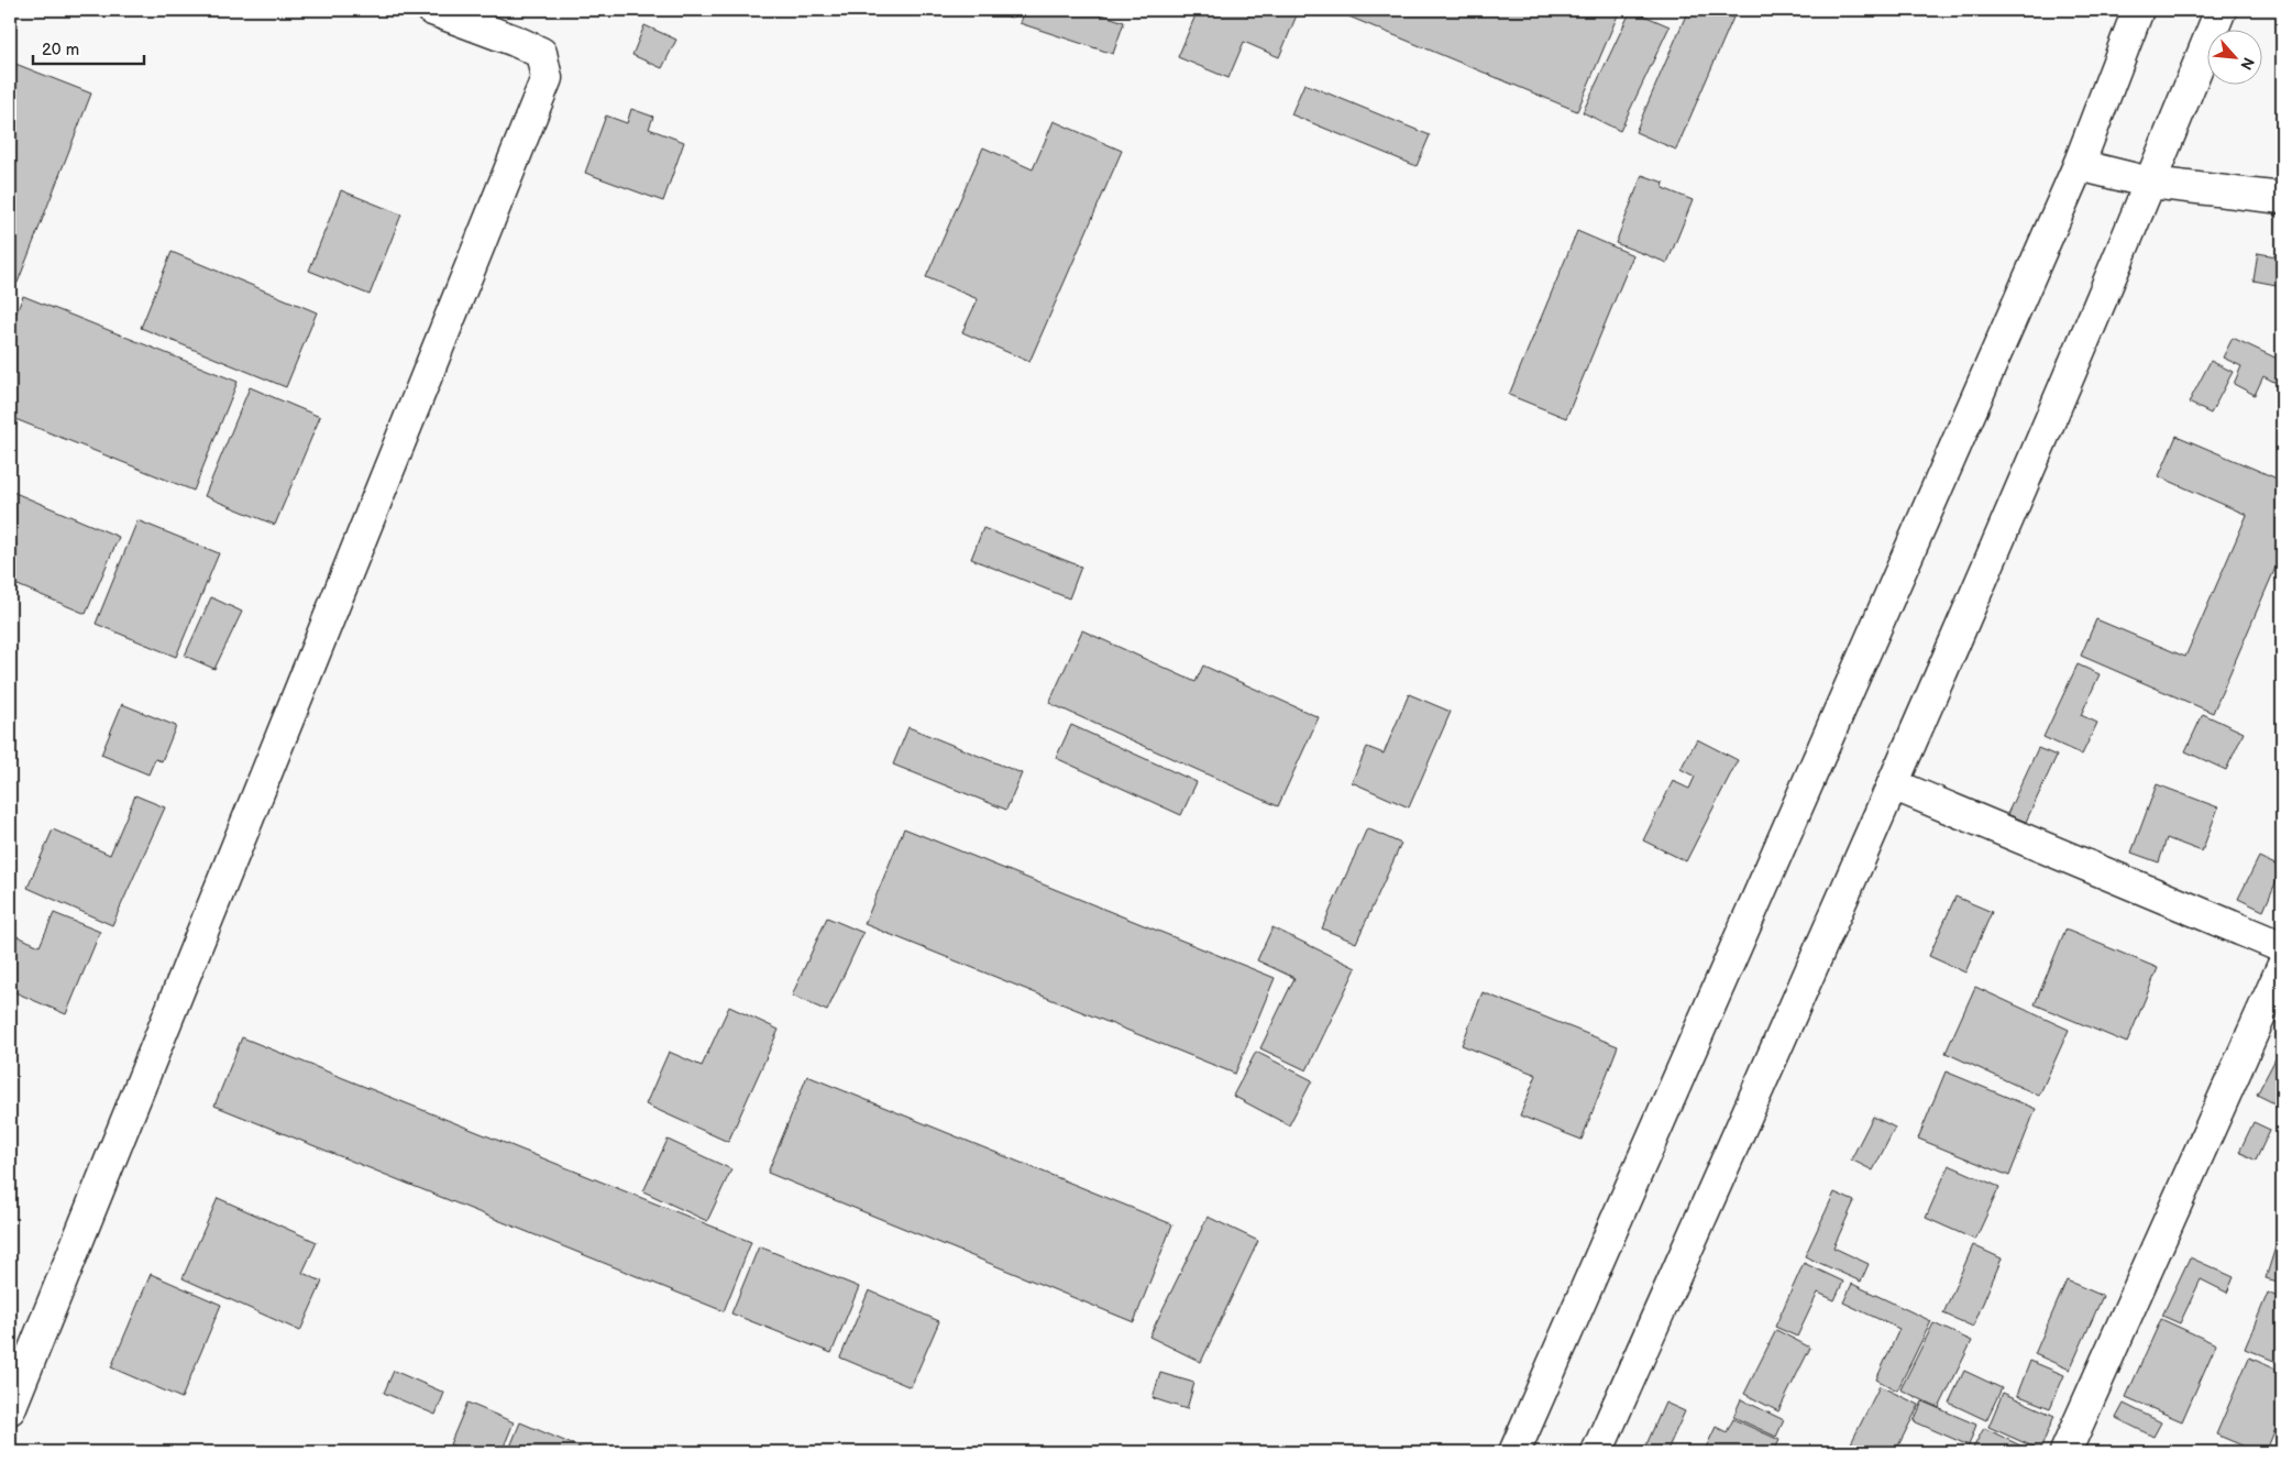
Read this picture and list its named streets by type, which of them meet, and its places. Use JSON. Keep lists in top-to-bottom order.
{
  "scale_bar": "20 m",
  "north": "bottom right"
}
